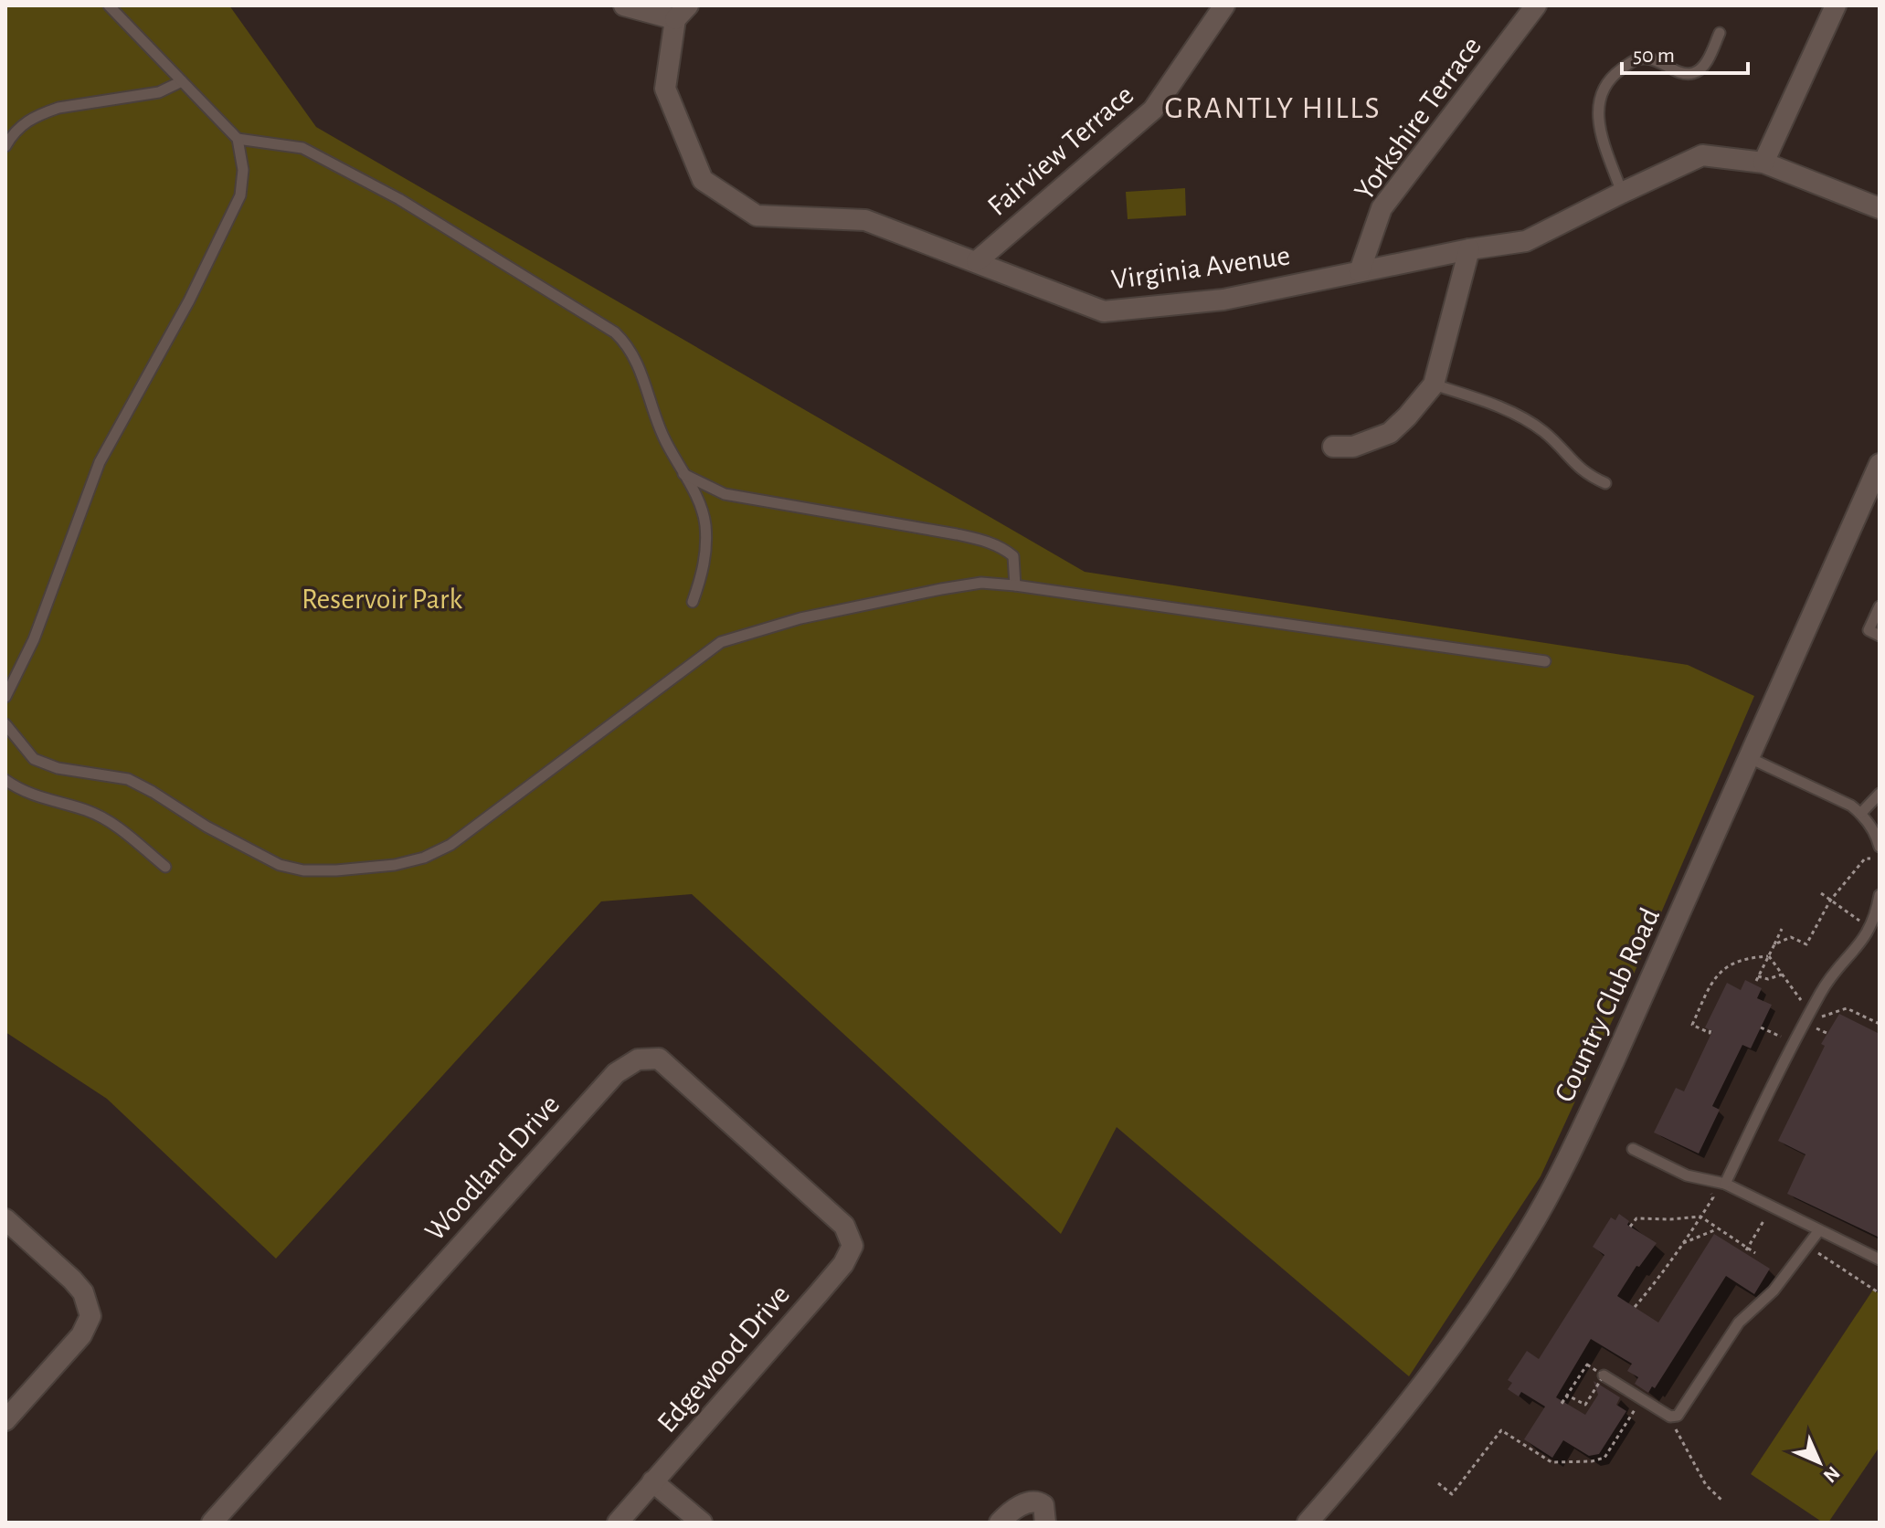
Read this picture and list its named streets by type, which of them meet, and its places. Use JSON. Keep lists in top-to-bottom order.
{
  "streets": {
    "street": [
      "Yorkshire Terrace",
      "Fairview Terrace",
      "Virginia Avenue",
      "Country Club Road",
      "Woodland Drive",
      "Edgewood Drive"
    ]
  },
  "crossings": [
    ["Yorkshire Terrace", "Virginia Avenue"],
    ["Fairview Terrace", "Virginia Avenue"],
    ["Woodland Drive", "Edgewood Drive"]
  ],
  "districts": ["GRANTLY HILLS"],
  "parks": ["Reservoir Park"],
  "scale_bar": "50 m",
  "north": "bottom right"
}
